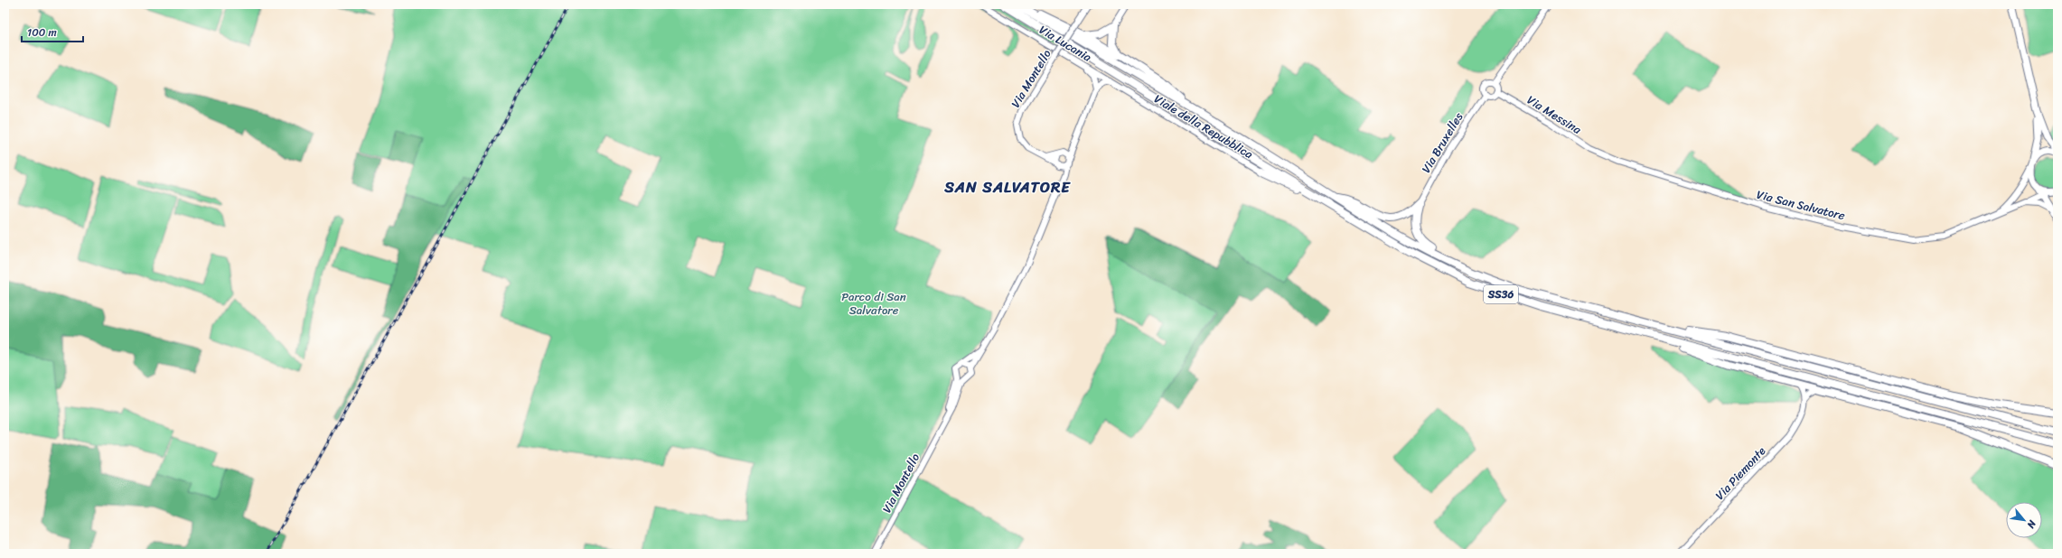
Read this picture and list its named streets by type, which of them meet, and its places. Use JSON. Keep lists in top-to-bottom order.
{
  "streets": {
    "highway": ["SS36"],
    "street": [
      "Via Lucania",
      "Via Montello",
      "Via Messina",
      "Viale della Repubblica",
      "Via Bruxelles",
      "Via San Salvatore",
      "Via Piemonte"
    ]
  },
  "crossings": [
    ["Via Lucania", "Via Montello"],
    ["Via Lucania", "Viale della Repubblica"],
    ["Via Messina", "Via Bruxelles"],
    ["Via Messina", "Via San Salvatore"]
  ],
  "districts": ["SAN SALVATORE"],
  "parks": ["Parco di San Salvatore"],
  "scale_bar": "100 m",
  "north": "bottom right"
}
